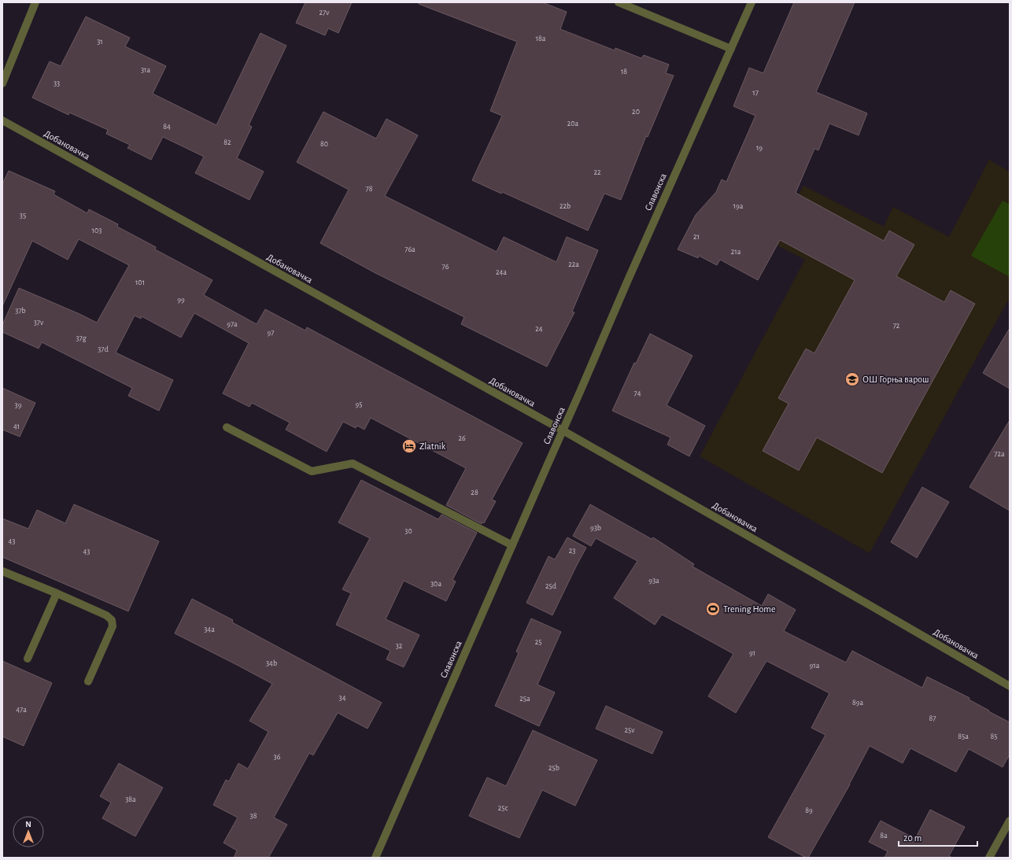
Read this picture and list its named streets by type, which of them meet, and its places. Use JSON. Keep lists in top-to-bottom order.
{
  "streets": {
    "street": ["Добановачка", "Славонска"]
  },
  "crossings": [
    ["Добановачка", "Славонска"]
  ],
  "places": {
    "school or university": ["ОШ Горња варош"],
    "hotel": ["Zlatnik"],
    "sports": ["Trening Home"]
  },
  "house_numbers": [
    "27v",
    "18a",
    "31",
    "31a",
    "18",
    "33",
    "17",
    "20",
    "20a",
    "84",
    "82",
    "80",
    "19",
    "22",
    "78",
    "22b",
    "19a",
    "35",
    "103",
    "21",
    "76a",
    "21a",
    "22a",
    "76",
    "24a",
    "101",
    "99",
    "37b",
    "37v",
    "97a",
    "72",
    "24",
    "97",
    "37g",
    "37d",
    "74",
    "95",
    "39",
    "41",
    "26",
    "72a",
    "28",
    "93b",
    "30",
    "43",
    "23",
    "43",
    "93a",
    "30a",
    "25d",
    "34a",
    "25",
    "32",
    "91",
    "34b",
    "91a",
    "34",
    "25a",
    "89a",
    "47a",
    "87",
    "25v",
    "85a",
    "85",
    "36",
    "25b",
    "38a",
    "25c",
    "89",
    "38",
    "8a"
  ],
  "scale_bar": "20 m",
  "north": "top"
}
